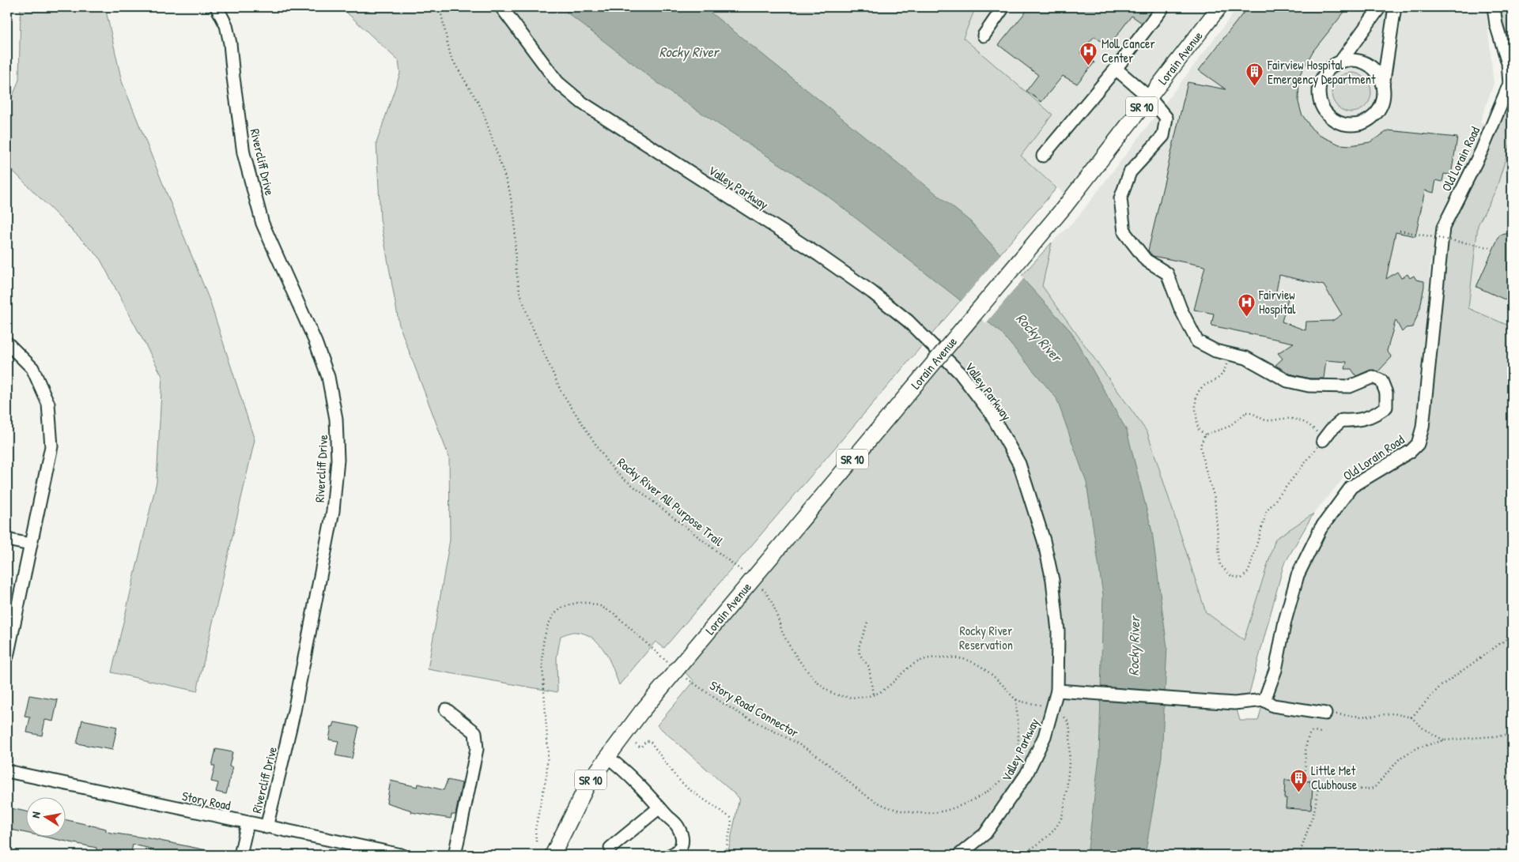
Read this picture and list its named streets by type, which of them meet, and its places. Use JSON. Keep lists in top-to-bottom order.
{
  "streets": {
    "main road": ["Lorain Avenue", "SR 10"],
    "street": [
      "Old Lorain Road",
      "Rivercliff Drive",
      "Valley Parkway",
      "Story Road"
    ],
    "path": ["Rocky River All Purpose Trail", "Story Road Connector"]
  },
  "crossings": [
    ["Lorain Avenue", "SR 10"],
    ["Rivercliff Drive", "Story Road"]
  ],
  "water": ["Rocky River"],
  "parks": ["Rocky River Reservation"],
  "places": {
    "hospital": ["Moll Cancer Center", "Fairview Hospital"],
    "building": ["Fairview Hospital Emergency Department", "Little Met Clubhouse"]
  },
  "north": "left"
}
